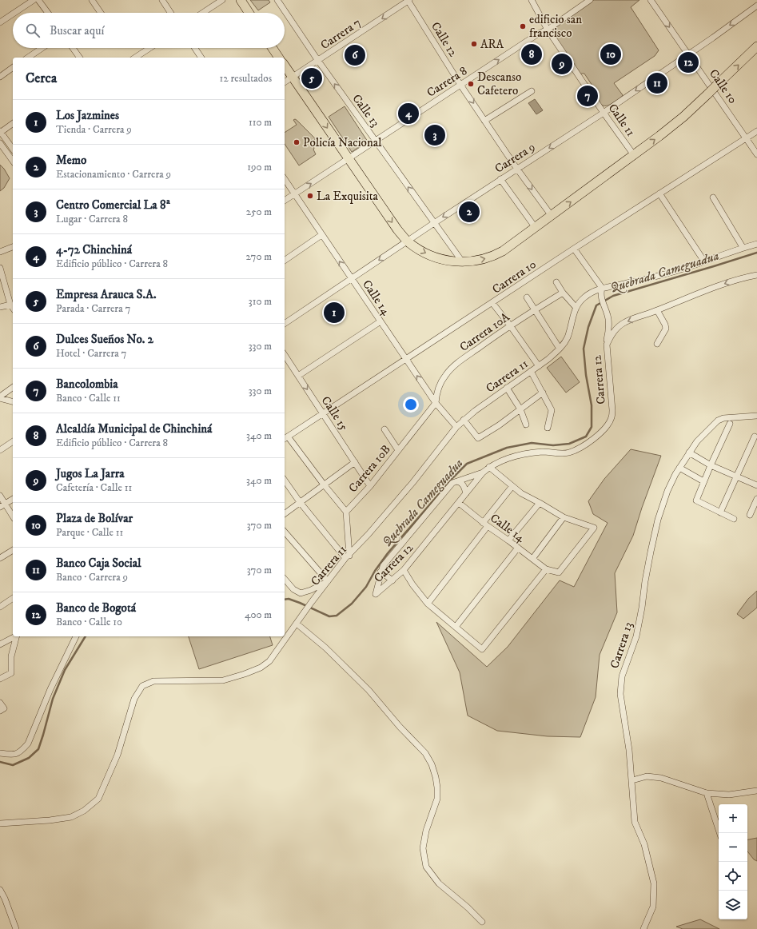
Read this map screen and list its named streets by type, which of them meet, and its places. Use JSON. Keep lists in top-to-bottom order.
{
  "streets": {
    "street": [
      "Carrera 7",
      "Calle 12",
      "Carrera 8",
      "Calle 10",
      "Calle 13",
      "Calle 11",
      "Carrera 9",
      "Carrera 10",
      "Calle 14",
      "Carrera 10A",
      "Carrera 11",
      "Carrera 12",
      "Calle 15",
      "Carrera 10B",
      "Carrera 13"
    ]
  },
  "crossings": [
    ["Carrera 7", "Calle 12"],
    ["Carrera 7", "Calle 13"],
    ["Calle 12", "Carrera 8"],
    ["Calle 12", "Carrera 9"],
    ["Carrera 8", "Calle 13"],
    ["Carrera 8", "Calle 11"],
    ["Carrera 8", "Calle 14"],
    ["Calle 10", "Carrera 9"],
    ["Calle 10", "Carrera 10"],
    ["Calle 13", "Carrera 9"],
    ["Calle 11", "Carrera 9"],
    ["Carrera 9", "Calle 14"],
    ["Carrera 10", "Calle 14"],
    ["Carrera 10", "Calle 15"],
    ["Calle 14", "Carrera 10A"],
    ["Calle 14", "Carrera 11"],
    ["Calle 14", "Carrera 12"],
    ["Calle 14", "Carrera 10B"],
    ["Carrera 10A", "Carrera 10B"],
    ["Calle 15", "Carrera 10B"]
  ],
  "one_way": [
    "Carrera 7",
    "Calle 10",
    "Calle 13",
    "Carrera 9"
  ],
  "water": ["Quebrada Cameguadua"],
  "places": [
    "edificio san francisco",
    "ARA",
    "Descanso Cafetero",
    "Policía Nacional",
    "La Exquisita"
  ],
  "page": {
    "search": "Buscar aquí",
    "pins": [
      "8",
      "10",
      "6",
      "12",
      "9",
      "5",
      "11",
      "7",
      "4",
      "3",
      "2",
      "1"
    ],
    "heading": ["Cerca", "12 resultados"],
    "list": [
      {
        "mark": "1",
        "name": "Los Jazmines",
        "note": "Tienda · Carrera 9",
        "value": "110 m"
      },
      {
        "mark": "2",
        "name": "Memo",
        "note": "Estacionamiento · Carrera 9",
        "value": "190 m"
      },
      {
        "mark": "3",
        "name": "Centro Comercial La 8ª",
        "note": "Lugar · Carrera 8",
        "value": "250 m"
      },
      {
        "mark": "4",
        "name": "4-72 Chinchiná",
        "note": "Edificio público · Carrera 8",
        "value": "270 m"
      },
      {
        "mark": "5",
        "name": "Empresa Arauca S.A.",
        "note": "Parada · Carrera 7",
        "value": "310 m"
      },
      {
        "mark": "6",
        "name": "Dulces Sueños No. 2",
        "note": "Hotel · Carrera 7",
        "value": "330 m"
      },
      {
        "mark": "7",
        "name": "Bancolombia",
        "note": "Banco · Calle 11",
        "value": "330 m"
      },
      {
        "mark": "8",
        "name": "Alcaldía Municipal de Chinchiná",
        "note": "Edificio público · Carrera 8",
        "value": "340 m"
      },
      {
        "mark": "9",
        "name": "Jugos La Jarra",
        "note": "Cafetería · Calle 11",
        "value": "340 m"
      },
      {
        "mark": "10",
        "name": "Plaza de Bolívar",
        "note": "Parque · Calle 11",
        "value": "370 m"
      },
      {
        "mark": "11",
        "name": "Banco Caja Social",
        "note": "Banco · Carrera 9",
        "value": "370 m"
      },
      {
        "mark": "12",
        "name": "Banco de Bogotá",
        "note": "Banco · Calle 10",
        "value": "400 m"
      }
    ],
    "map_buttons": ["+", "−"]
  }
}
